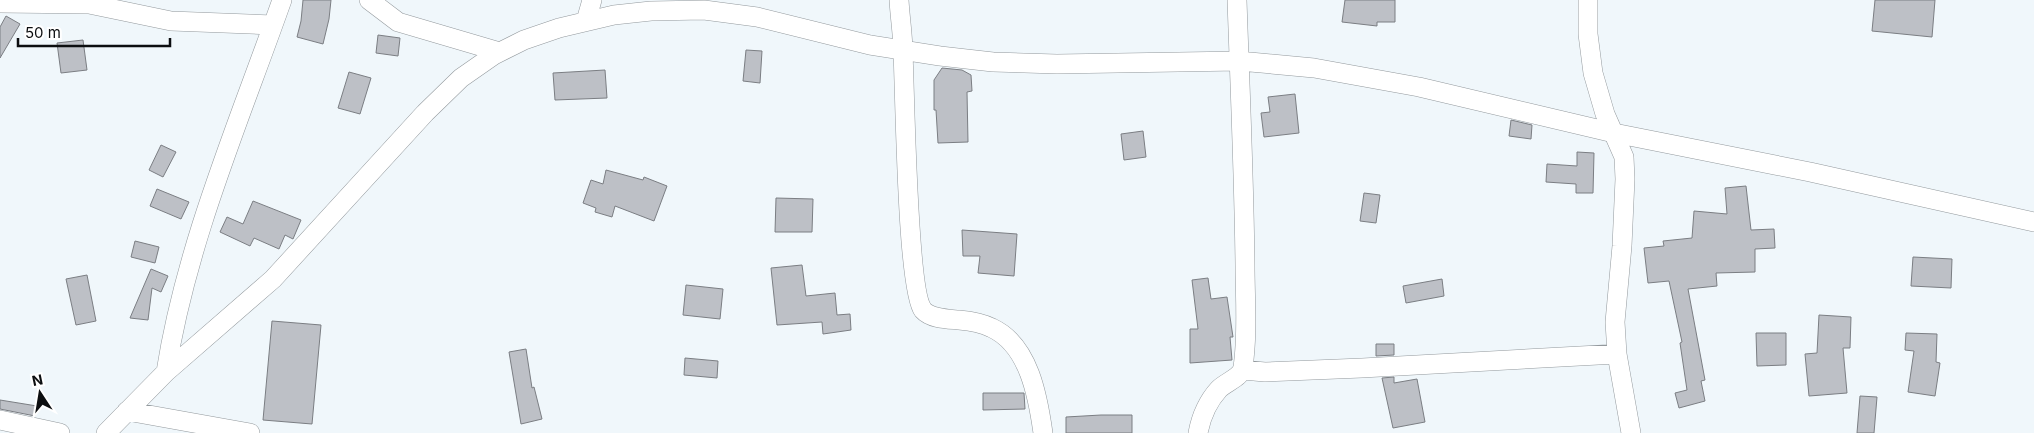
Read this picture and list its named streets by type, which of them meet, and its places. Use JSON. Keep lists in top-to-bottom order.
{
  "scale_bar": "50 m",
  "north": "top"
}
